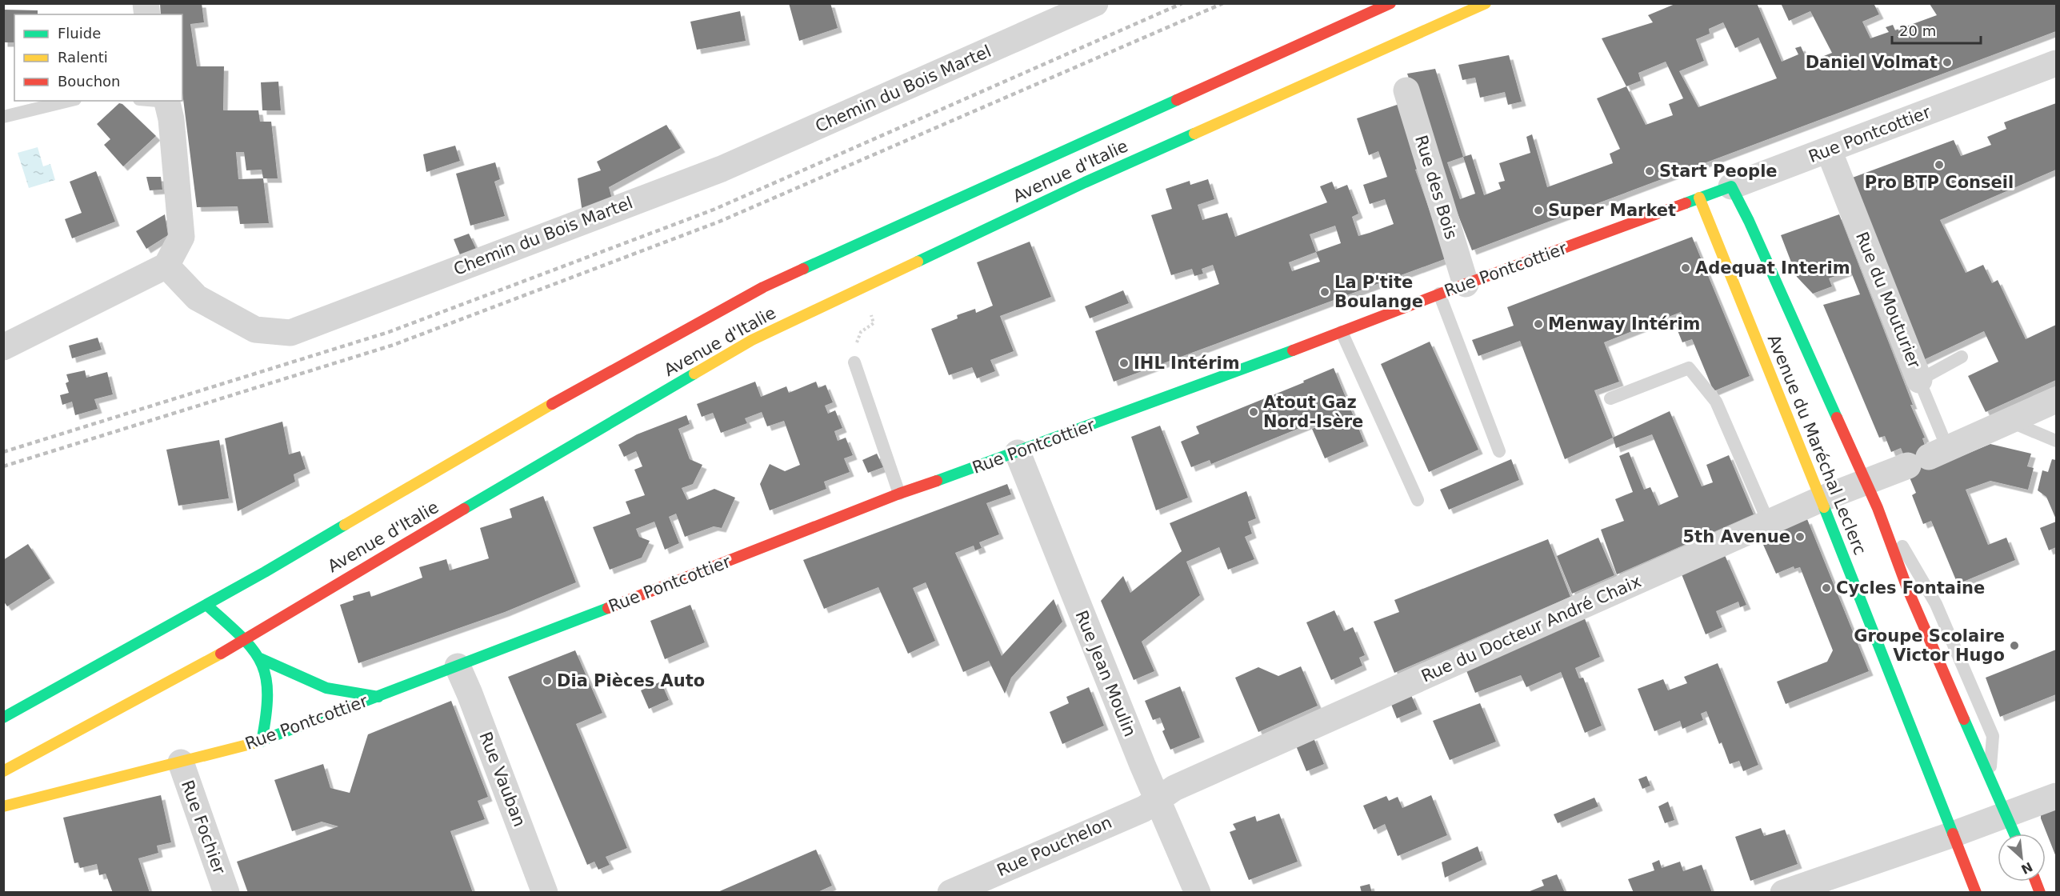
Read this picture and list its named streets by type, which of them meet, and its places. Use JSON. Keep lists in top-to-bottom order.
{
  "streets": {
    "main road": ["Rue Pontcottier", "Avenue d'Italie", "Avenue du Maréchal Leclerc"],
    "street": [
      "Chemin du Bois Martel",
      "Rue des Bois",
      "Rue du Mouturier",
      "Rue du Docteur André Chaix",
      "Rue Jean Moulin",
      "Rue Vauban",
      "Rue Fochier",
      "Rue Pouchelon"
    ]
  },
  "crossings": [
    ["Rue Pontcottier", "Rue des Bois"],
    ["Rue Pontcottier", "Rue du Mouturier"],
    ["Rue Pontcottier", "Avenue du Maréchal Leclerc"],
    ["Rue Pontcottier", "Rue Jean Moulin"],
    ["Rue Pontcottier", "Rue Vauban"],
    ["Rue Pontcottier", "Rue Fochier"],
    ["Rue du Mouturier", "Rue du Docteur André Chaix"],
    ["Avenue du Maréchal Leclerc", "Rue du Docteur André Chaix"],
    ["Rue du Docteur André Chaix", "Rue Jean Moulin"],
    ["Rue du Docteur André Chaix", "Rue Pouchelon"],
    ["Rue Jean Moulin", "Rue Pouchelon"]
  ],
  "places": [
    "Daniel Volmat",
    "Pro BTP Conseil",
    "Start People",
    "Super Market",
    "Adequat Interim",
    "La P'tite Boulange",
    "Menway Intérim",
    "IHL Intérim",
    "Atout Gaz Nord-Isère",
    "5th Avenue",
    "Cycles Fontaine",
    "Groupe Scolaire Victor Hugo",
    "Dia Pièces Auto"
  ],
  "legend": ["Fluide", "Ralenti", "Bouchon"],
  "scale_bar": "20 m",
  "north": "bottom right"
}
